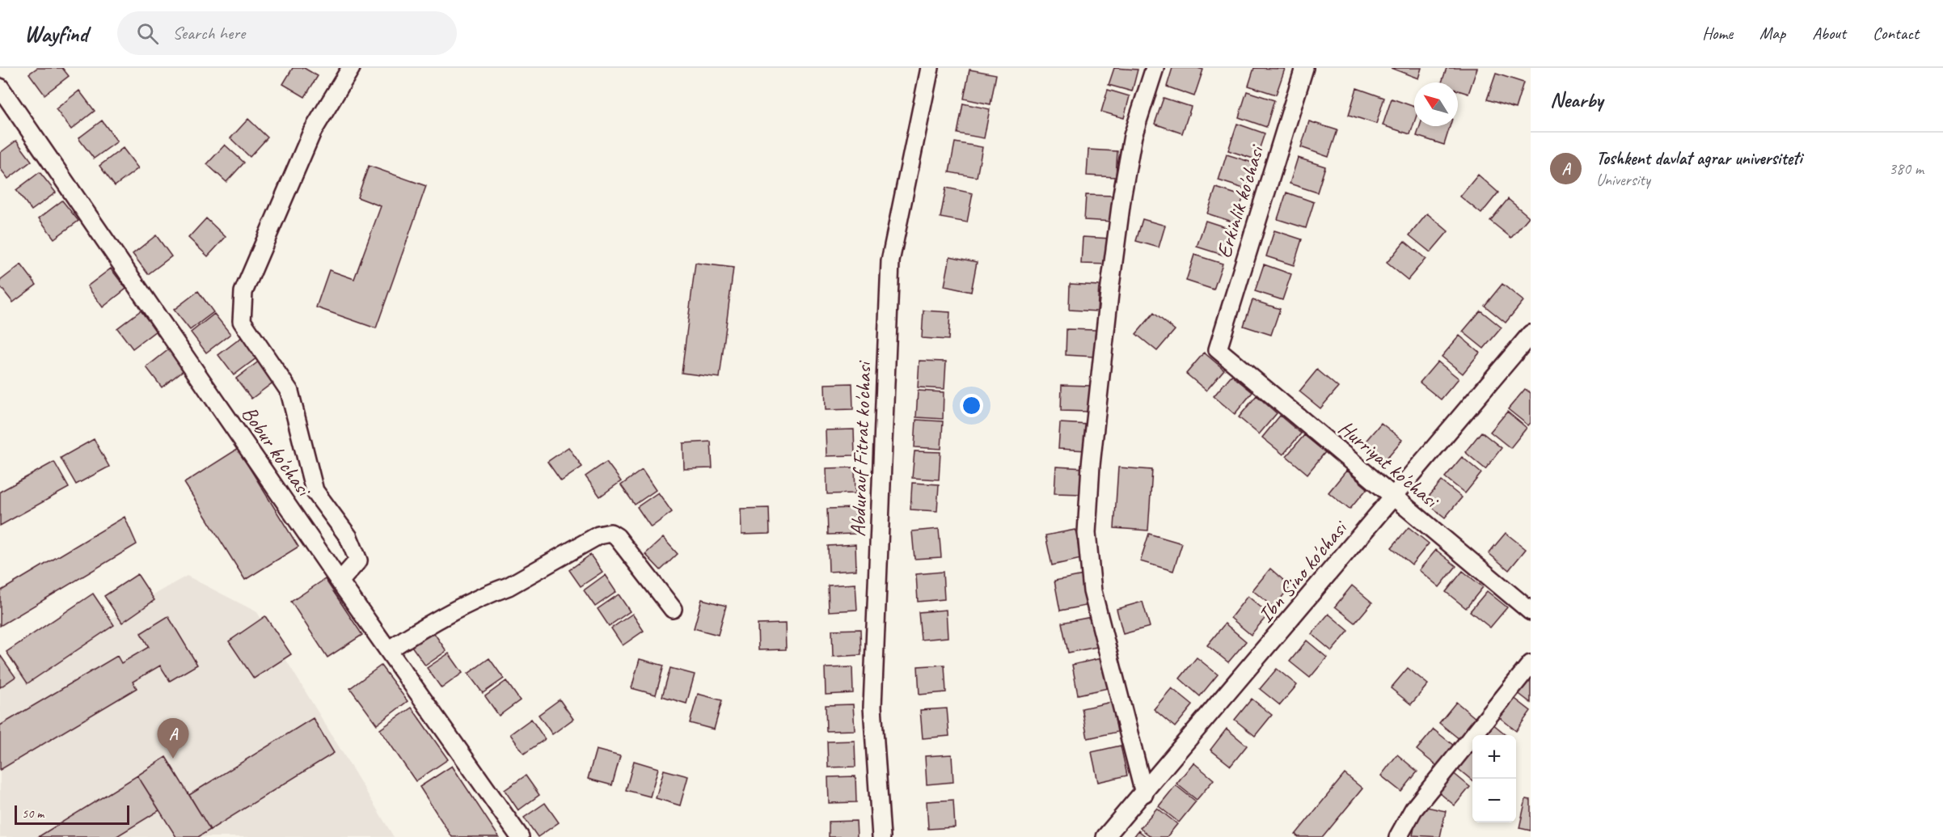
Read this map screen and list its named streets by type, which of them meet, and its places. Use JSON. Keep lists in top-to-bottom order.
{
  "streets": {
    "street": [
      "Erkinlik ko'chasi",
      "Abdurauf Fitrat ko'chasi",
      "Bobur ko'chasi",
      "Hurriyat ko'chasi",
      "Ibn Sino ko'chasi"
    ]
  },
  "crossings": [
    ["Erkinlik ko'chasi", "Hurriyat ko'chasi"],
    ["Hurriyat ko'chasi", "Ibn Sino ko'chasi"]
  ],
  "scale_bar": "50 m",
  "north": "top left",
  "page": {
    "header": "Wayfind",
    "search": "Search here",
    "nav": [
      "Home",
      "Map",
      "About",
      "Contact"
    ],
    "heading": "Nearby",
    "list": [
      {
        "mark": "A",
        "name": "Toshkent davlat agrar universiteti",
        "note": "University",
        "value": "380 m"
      }
    ],
    "pins": "A",
    "map_buttons": ["+", "−"],
    "scale": "50 m"
  }
}
